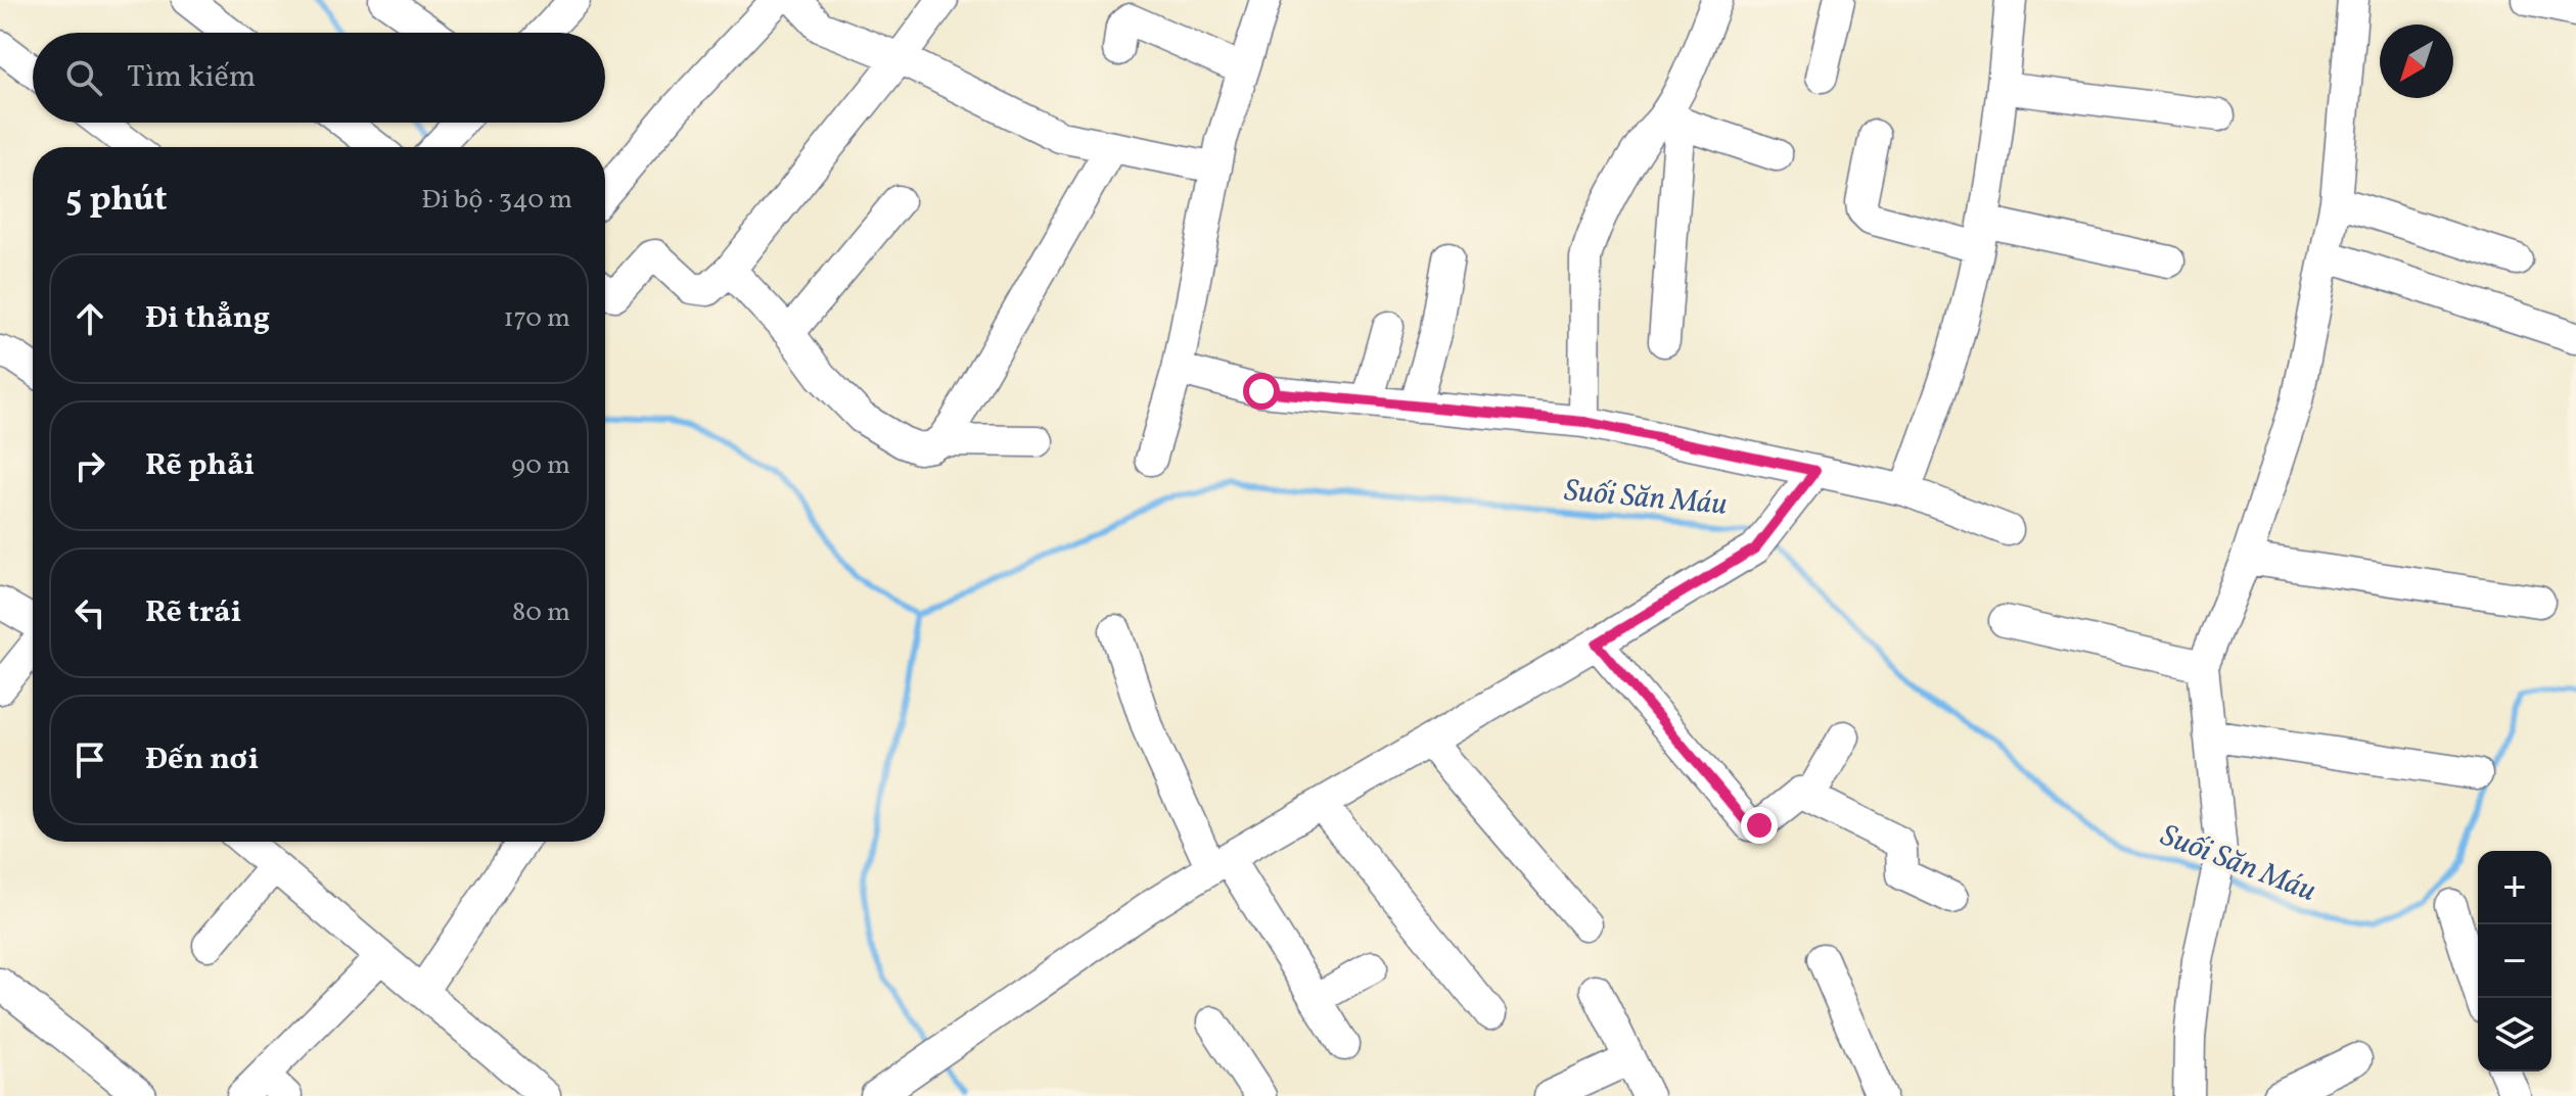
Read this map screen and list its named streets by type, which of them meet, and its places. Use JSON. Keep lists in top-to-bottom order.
{
  "water": ["Suối Săn Máu"],
  "north": "bottom left",
  "page": {
    "search": "Tìm kiếm",
    "heading": ["5 phút", "Đi bộ · 340 m"],
    "list": [
      ["Đi thẳng", "170 m"],
      ["Rẽ phải", "90 m"],
      ["Rẽ trái", "80 m"],
      "Đến nơi"
    ],
    "map_buttons": ["+", "−"]
  }
}
